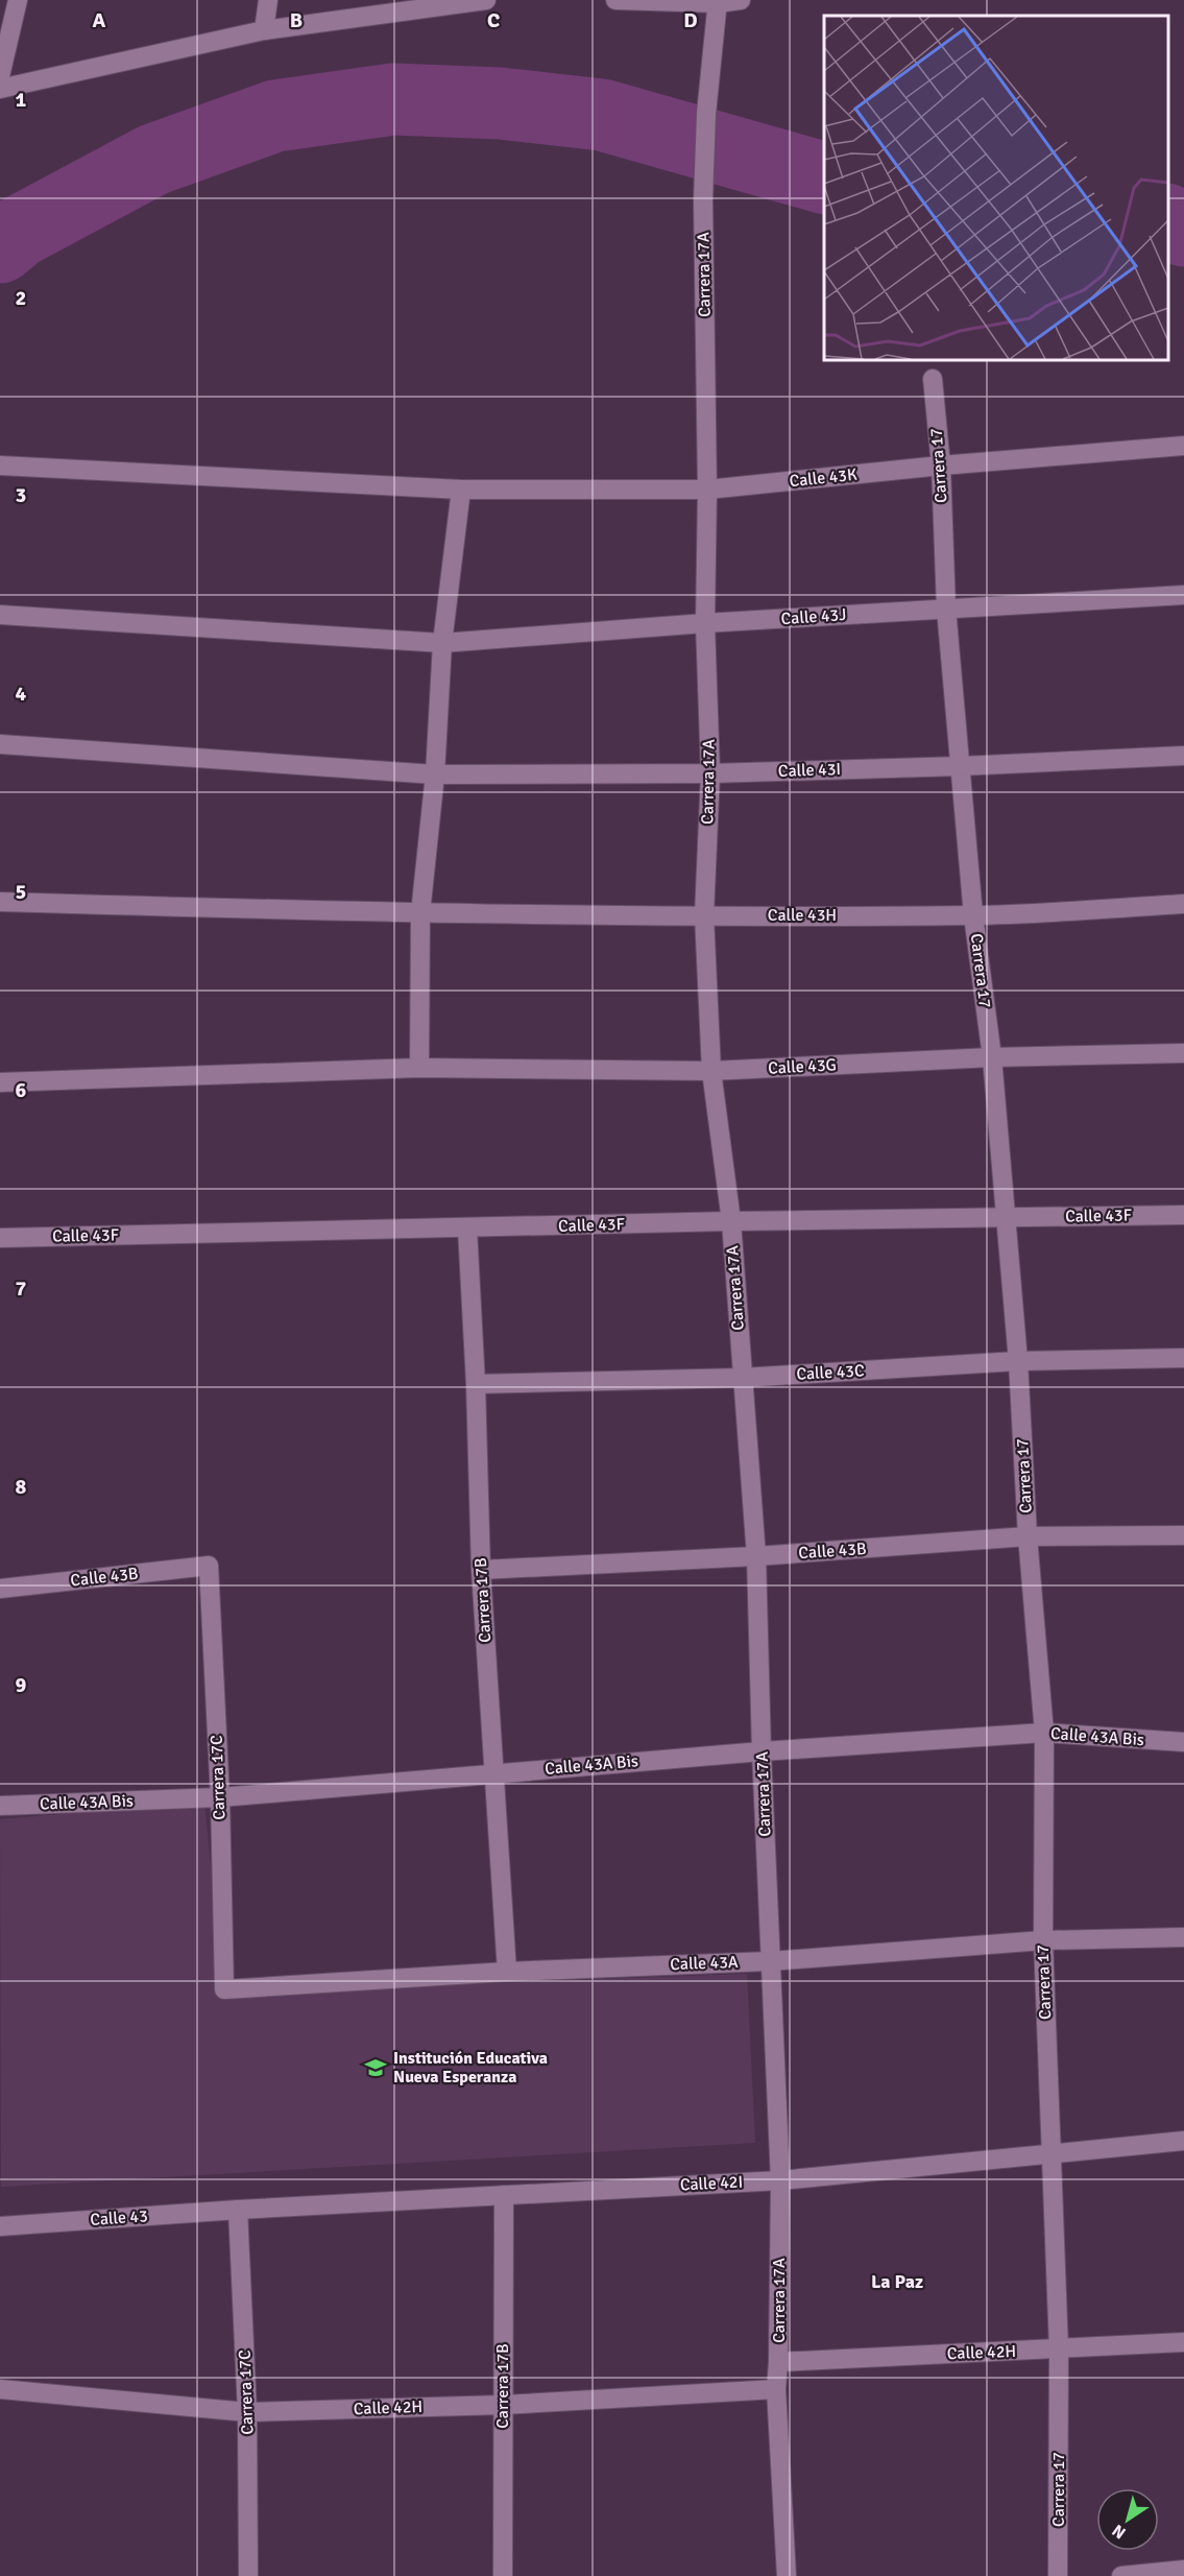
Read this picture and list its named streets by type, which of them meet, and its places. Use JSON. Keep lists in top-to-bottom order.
{
  "streets": {
    "street": [
      "Carrera 17A",
      "Carrera 17",
      "Calle 43K",
      "Calle 43J",
      "Calle 43I",
      "Calle 43H",
      "Calle 43G",
      "Calle 43F",
      "Calle 43C",
      "Calle 43B",
      "Carrera 17B",
      "Calle 43A Bis",
      "Carrera 17C",
      "Calle 43A",
      "Calle 42I",
      "Calle 43",
      "Calle 42H"
    ]
  },
  "crossings": [
    ["Carrera 17A", "Calle 43K"],
    ["Carrera 17A", "Calle 43J"],
    ["Carrera 17A", "Calle 43I"],
    ["Carrera 17A", "Calle 43H"],
    ["Carrera 17A", "Calle 43G"],
    ["Carrera 17A", "Calle 43F"],
    ["Carrera 17A", "Calle 43C"],
    ["Carrera 17A", "Calle 43B"],
    ["Carrera 17A", "Calle 43A Bis"],
    ["Carrera 17A", "Calle 43A"],
    ["Carrera 17A", "Calle 42I"],
    ["Carrera 17A", "Calle 42H"],
    ["Carrera 17", "Calle 43K"],
    ["Carrera 17", "Calle 43J"],
    ["Carrera 17", "Calle 43I"],
    ["Carrera 17", "Calle 43H"],
    ["Carrera 17", "Calle 43G"],
    ["Carrera 17", "Calle 43F"],
    ["Carrera 17", "Calle 43C"],
    ["Carrera 17", "Calle 43B"],
    ["Carrera 17", "Calle 43A Bis"],
    ["Carrera 17", "Calle 43A"],
    ["Carrera 17", "Calle 42I"],
    ["Carrera 17", "Calle 42H"],
    ["Calle 43F", "Carrera 17B"],
    ["Calle 43C", "Carrera 17B"],
    ["Calle 43B", "Carrera 17B"],
    ["Calle 43B", "Carrera 17C"],
    ["Carrera 17B", "Calle 43A Bis"],
    ["Carrera 17B", "Calle 43A"],
    ["Carrera 17B", "Calle 42I"],
    ["Carrera 17B", "Calle 42H"],
    ["Calle 43A Bis", "Carrera 17C"],
    ["Carrera 17C", "Calle 43A"],
    ["Carrera 17C", "Calle 42I"],
    ["Carrera 17C", "Calle 43"],
    ["Carrera 17C", "Calle 42H"],
    ["Calle 42I", "Calle 43"]
  ],
  "districts": ["La Paz"],
  "places": {
    "school or university": ["Institución Educativa Nueva Esperanza"]
  },
  "north": "bottom left",
  "grid": {
    "columns": [
      "A",
      "B",
      "C",
      "D"
    ],
    "rows": [
      "1",
      "2",
      "3",
      "4",
      "5",
      "6",
      "7",
      "8",
      "9"
    ]
  }
}
